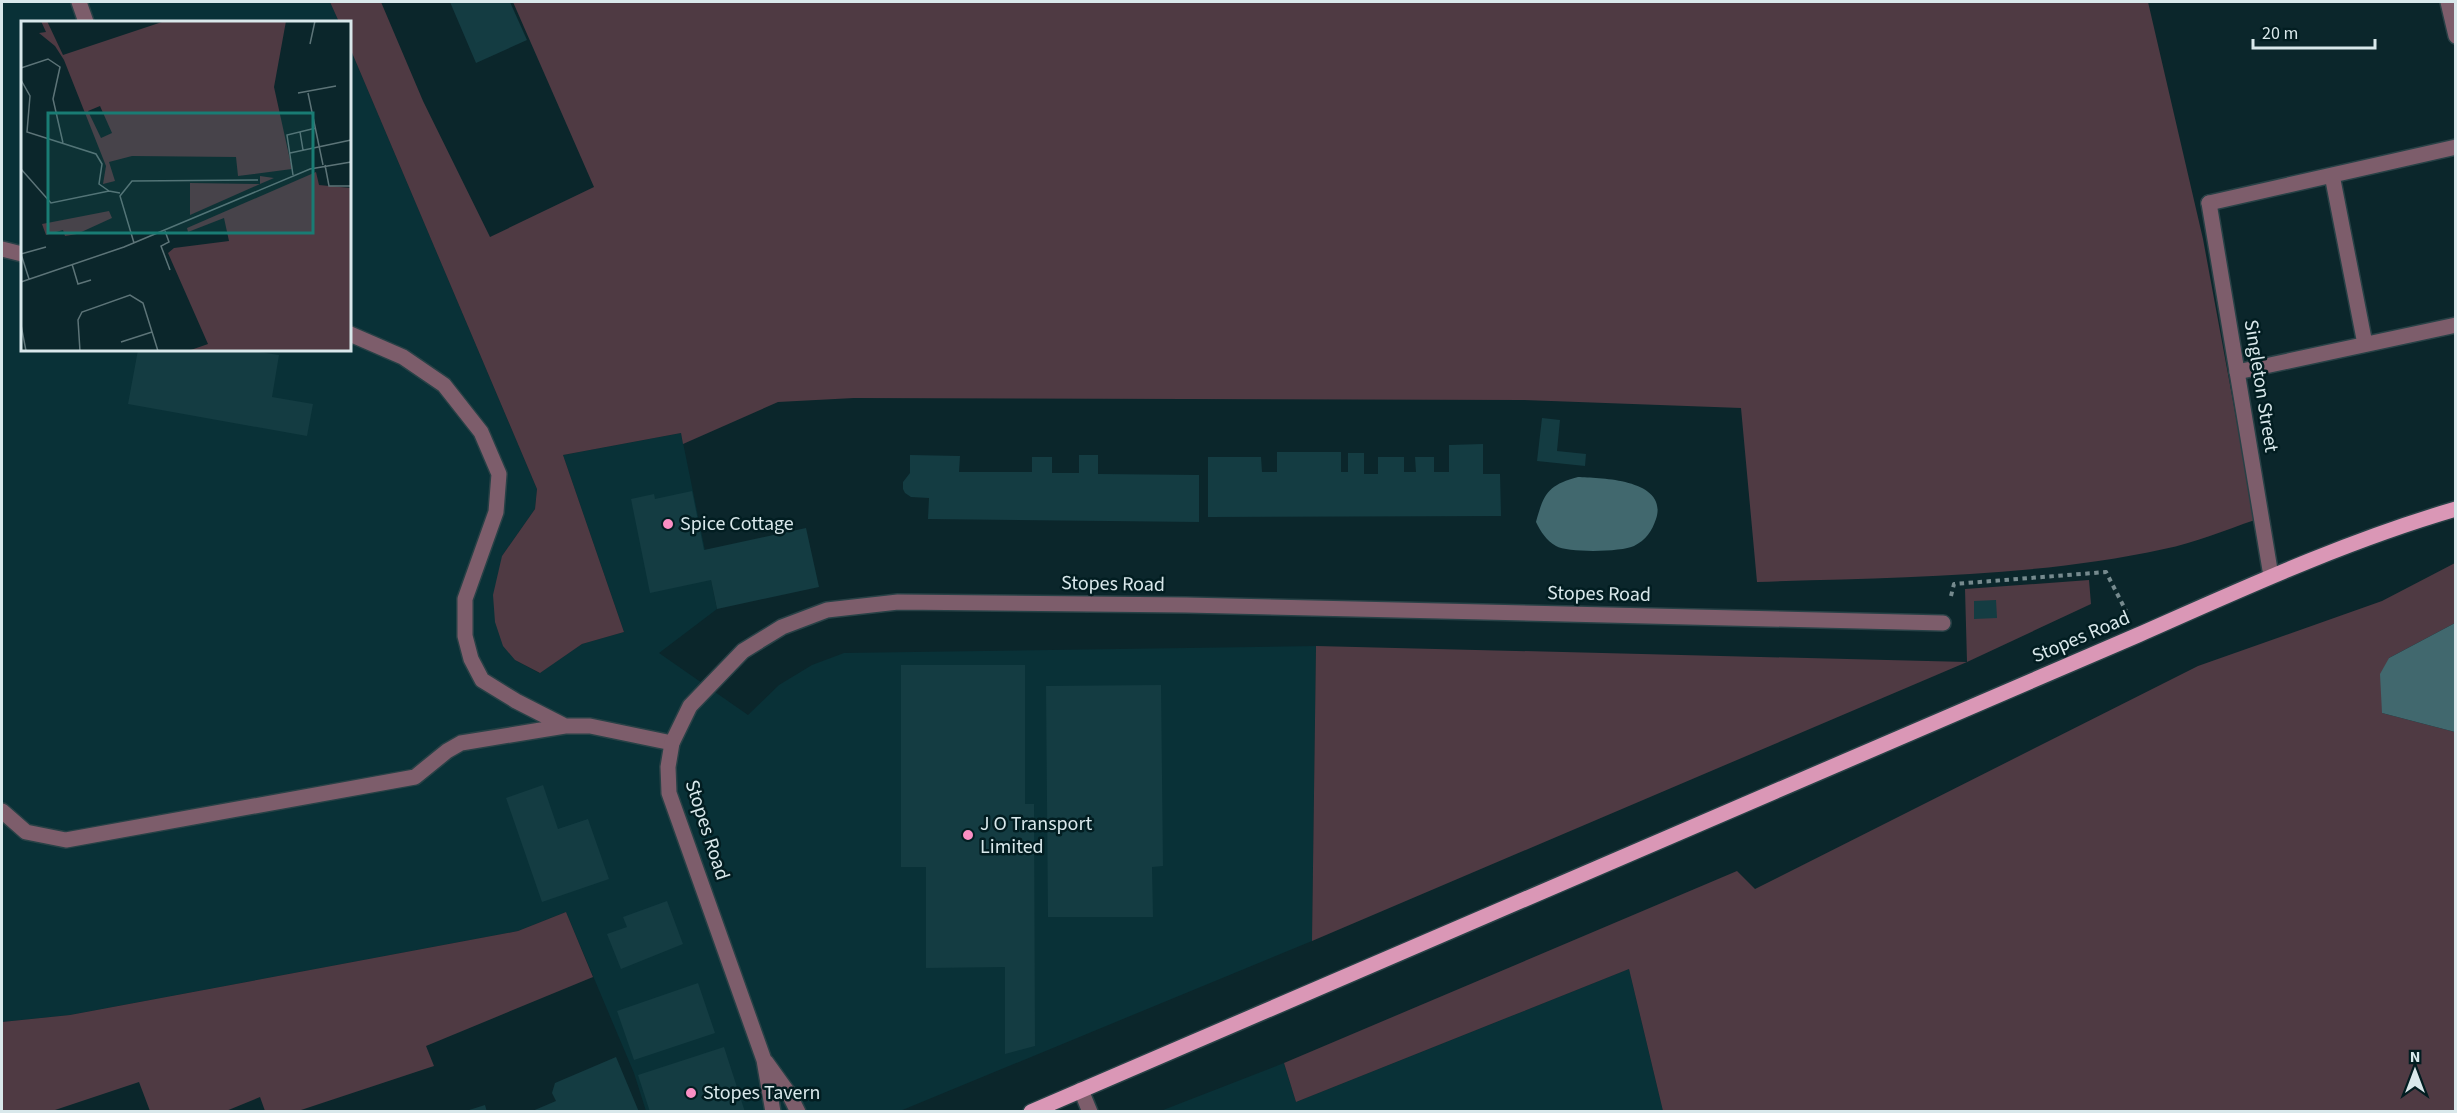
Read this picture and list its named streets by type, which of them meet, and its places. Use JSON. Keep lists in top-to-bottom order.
{
  "streets": {
    "main road": ["Stopes Road"],
    "street": ["Singleton Street"]
  },
  "crossings": [
    ["Singleton Street", "Stopes Road"]
  ],
  "places": ["Spice Cottage", "J O Transport Limited", "Stopes Tavern"],
  "scale_bar": "20 m",
  "north": "top"
}
